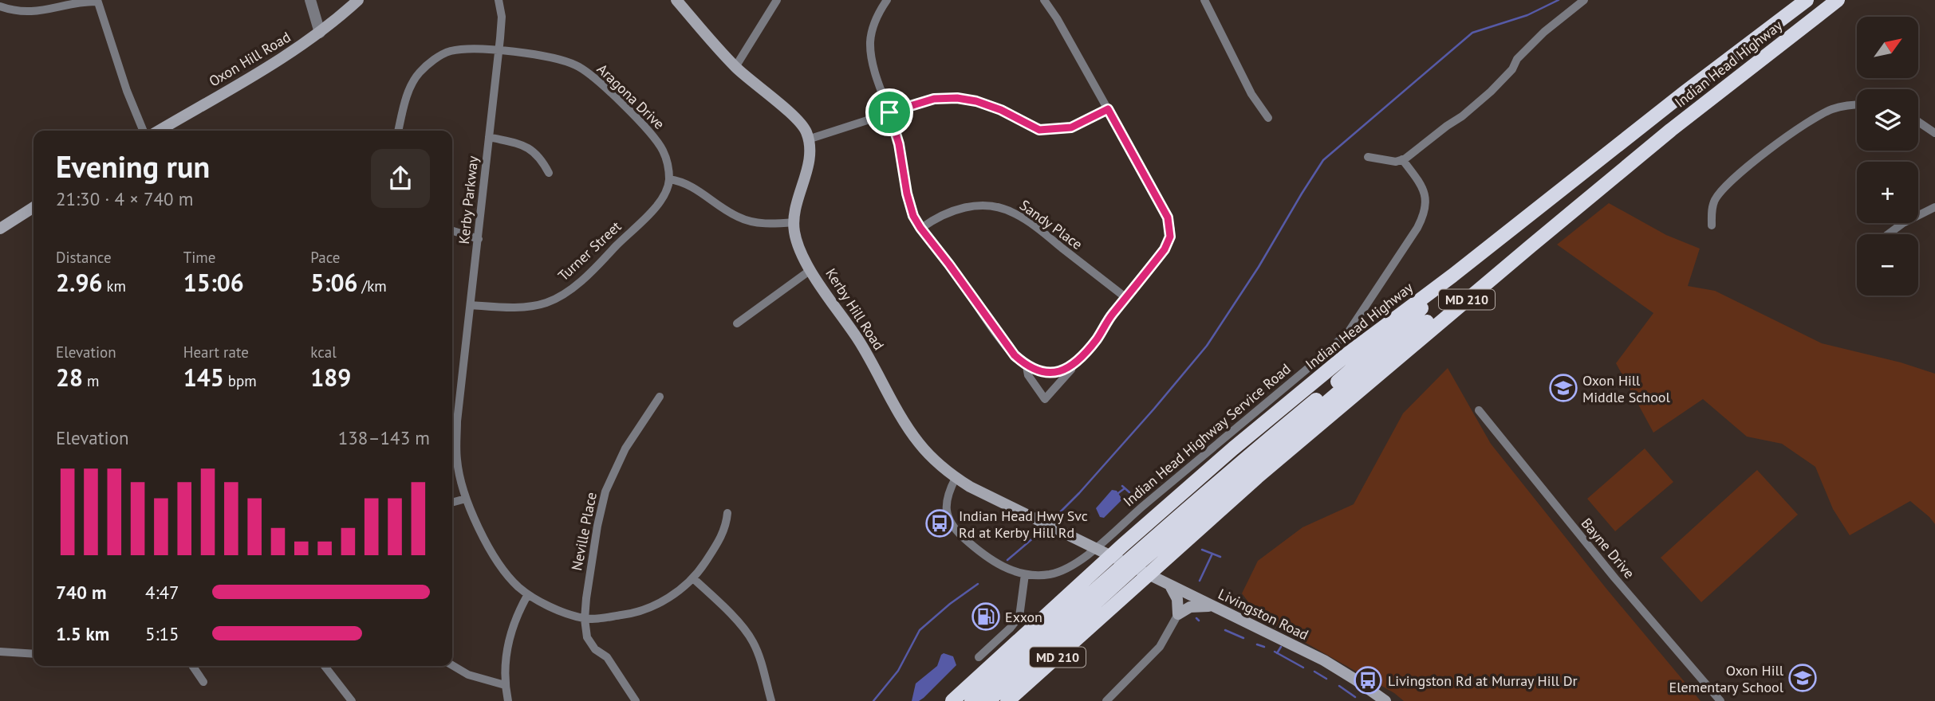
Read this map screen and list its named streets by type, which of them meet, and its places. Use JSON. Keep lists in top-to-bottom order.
{
  "streets": {
    "highway": ["Indian Head Highway", "MD 210"],
    "main road": ["Oxon Hill Road", "Kerby Hill Road", "Livingston Road"],
    "street": [
      "Aragona Drive",
      "Kerby Parkway",
      "Sandy Place",
      "Turner Street",
      "Indian Head Highway Service Road",
      "Neville Place",
      "Bayne Drive"
    ]
  },
  "crossings": [
    ["Aragona Drive", "Kerby Parkway"],
    ["Aragona Drive", "Turner Street"],
    ["Kerby Parkway", "Turner Street"],
    ["Kerby Parkway", "Neville Place"],
    ["Kerby Hill Road", "Indian Head Highway Service Road"],
    ["Kerby Hill Road", "Livingston Road"]
  ],
  "places": {
    "school or university": ["Oxon Hill Middle School", "Oxon Hill Elementary School"],
    "bus stop": ["Indian Head Hwy Svc Rd at Kerby Hill Rd", "Livingston Rd at Murray Hill Dr"],
    "fuel station": ["Exxon"]
  },
  "north": "top right",
  "page": {
    "map_buttons": ["+", "−"],
    "heading": ["Evening run", "21:30 · 4 × 740 m"],
    "stats": [
      ["Distance", "2.96 km"],
      ["Time", "15:06"],
      ["Pace", "5:06 /km"],
      ["Elevation", "28 m"],
      ["Heart rate", "145 bpm"],
      ["kcal", "189"]
    ],
    "chart": ["Elevation", "138–143 m"],
    "list": [
      {
        "name": "740 m",
        "note": "4:47"
      },
      {
        "name": "1.5 km",
        "note": "5:15"
      }
    ]
  }
}
